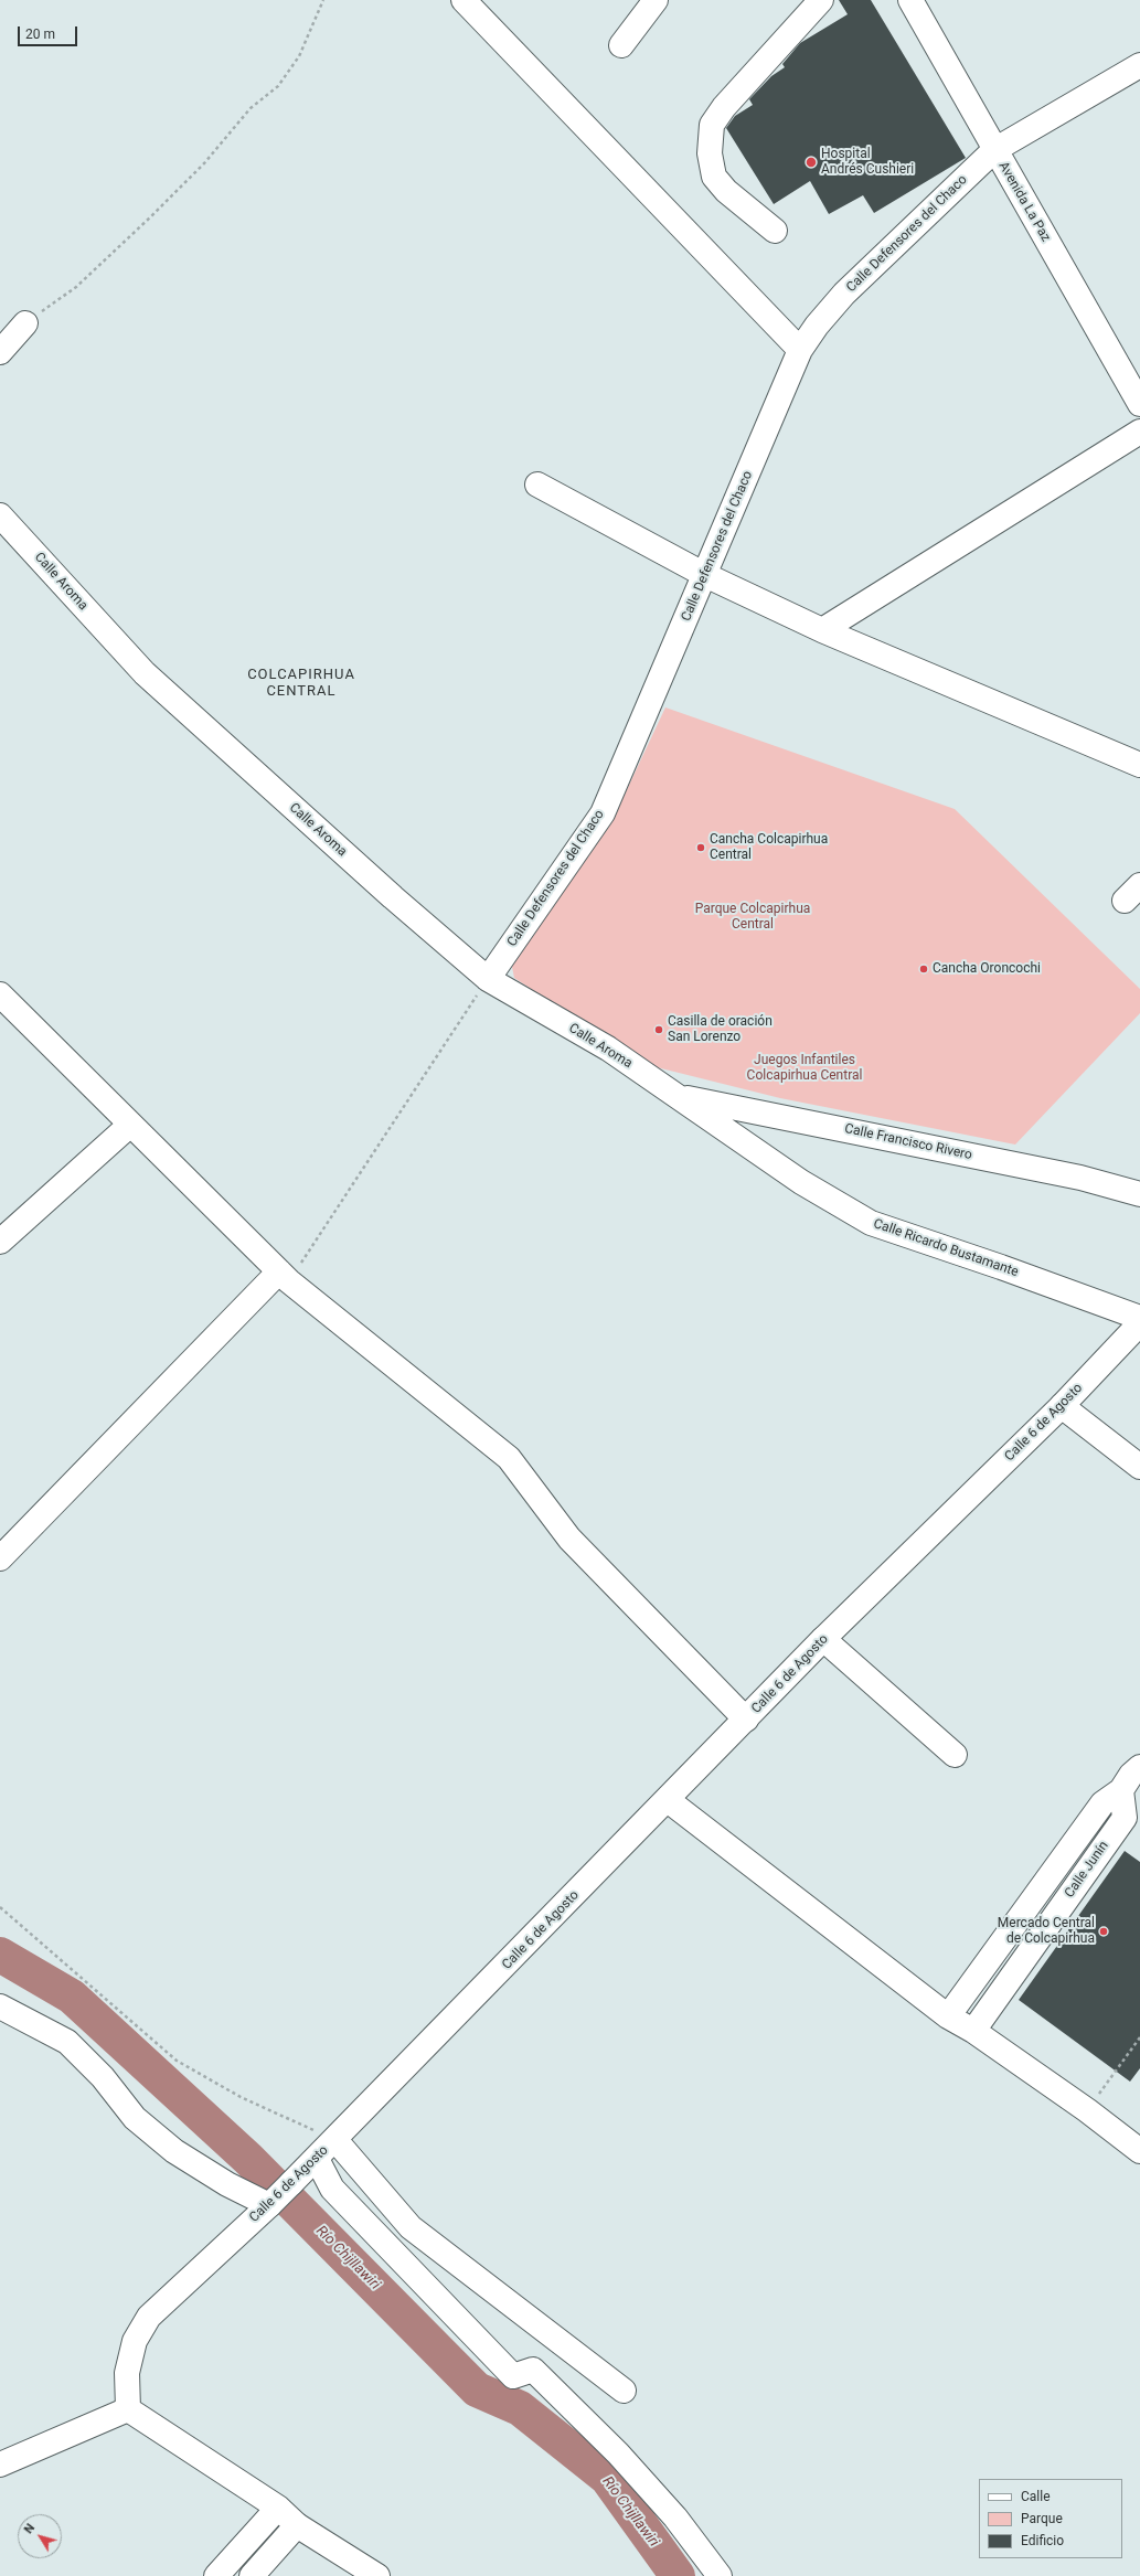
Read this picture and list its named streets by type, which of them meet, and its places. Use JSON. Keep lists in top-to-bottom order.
{
  "streets": {
    "street": [
      "Avenida La Paz",
      "Calle Defensores del Chaco",
      "Calle Aroma",
      "Calle Francisco Rivero",
      "Calle Ricardo Bustamante",
      "Calle 6 de Agosto",
      "Calle Junín"
    ]
  },
  "crossings": [
    ["Avenida La Paz", "Calle Defensores del Chaco"],
    ["Calle Defensores del Chaco", "Calle Aroma"],
    ["Calle Aroma", "Calle Francisco Rivero"],
    ["Calle Aroma", "Calle Ricardo Bustamante"],
    ["Calle Francisco Rivero", "Calle Ricardo Bustamante"]
  ],
  "districts": ["COLCAPIRHUA CENTRAL"],
  "water": ["Río Chijllawiri"],
  "parks": ["Parque Colcapirhua Central", "Juegos Infantiles Colcapirhua Central"],
  "places": [
    "Hospital Andrés Cushieri",
    "Cancha Colcapirhua Central",
    "Cancha Oroncochi",
    "Casilla de oración San Lorenzo",
    "Mercado Central de Colcapirhua"
  ],
  "legend": ["Calle", "Parque", "Edificio"],
  "scale_bar": "20 m",
  "north": "top left"
}
